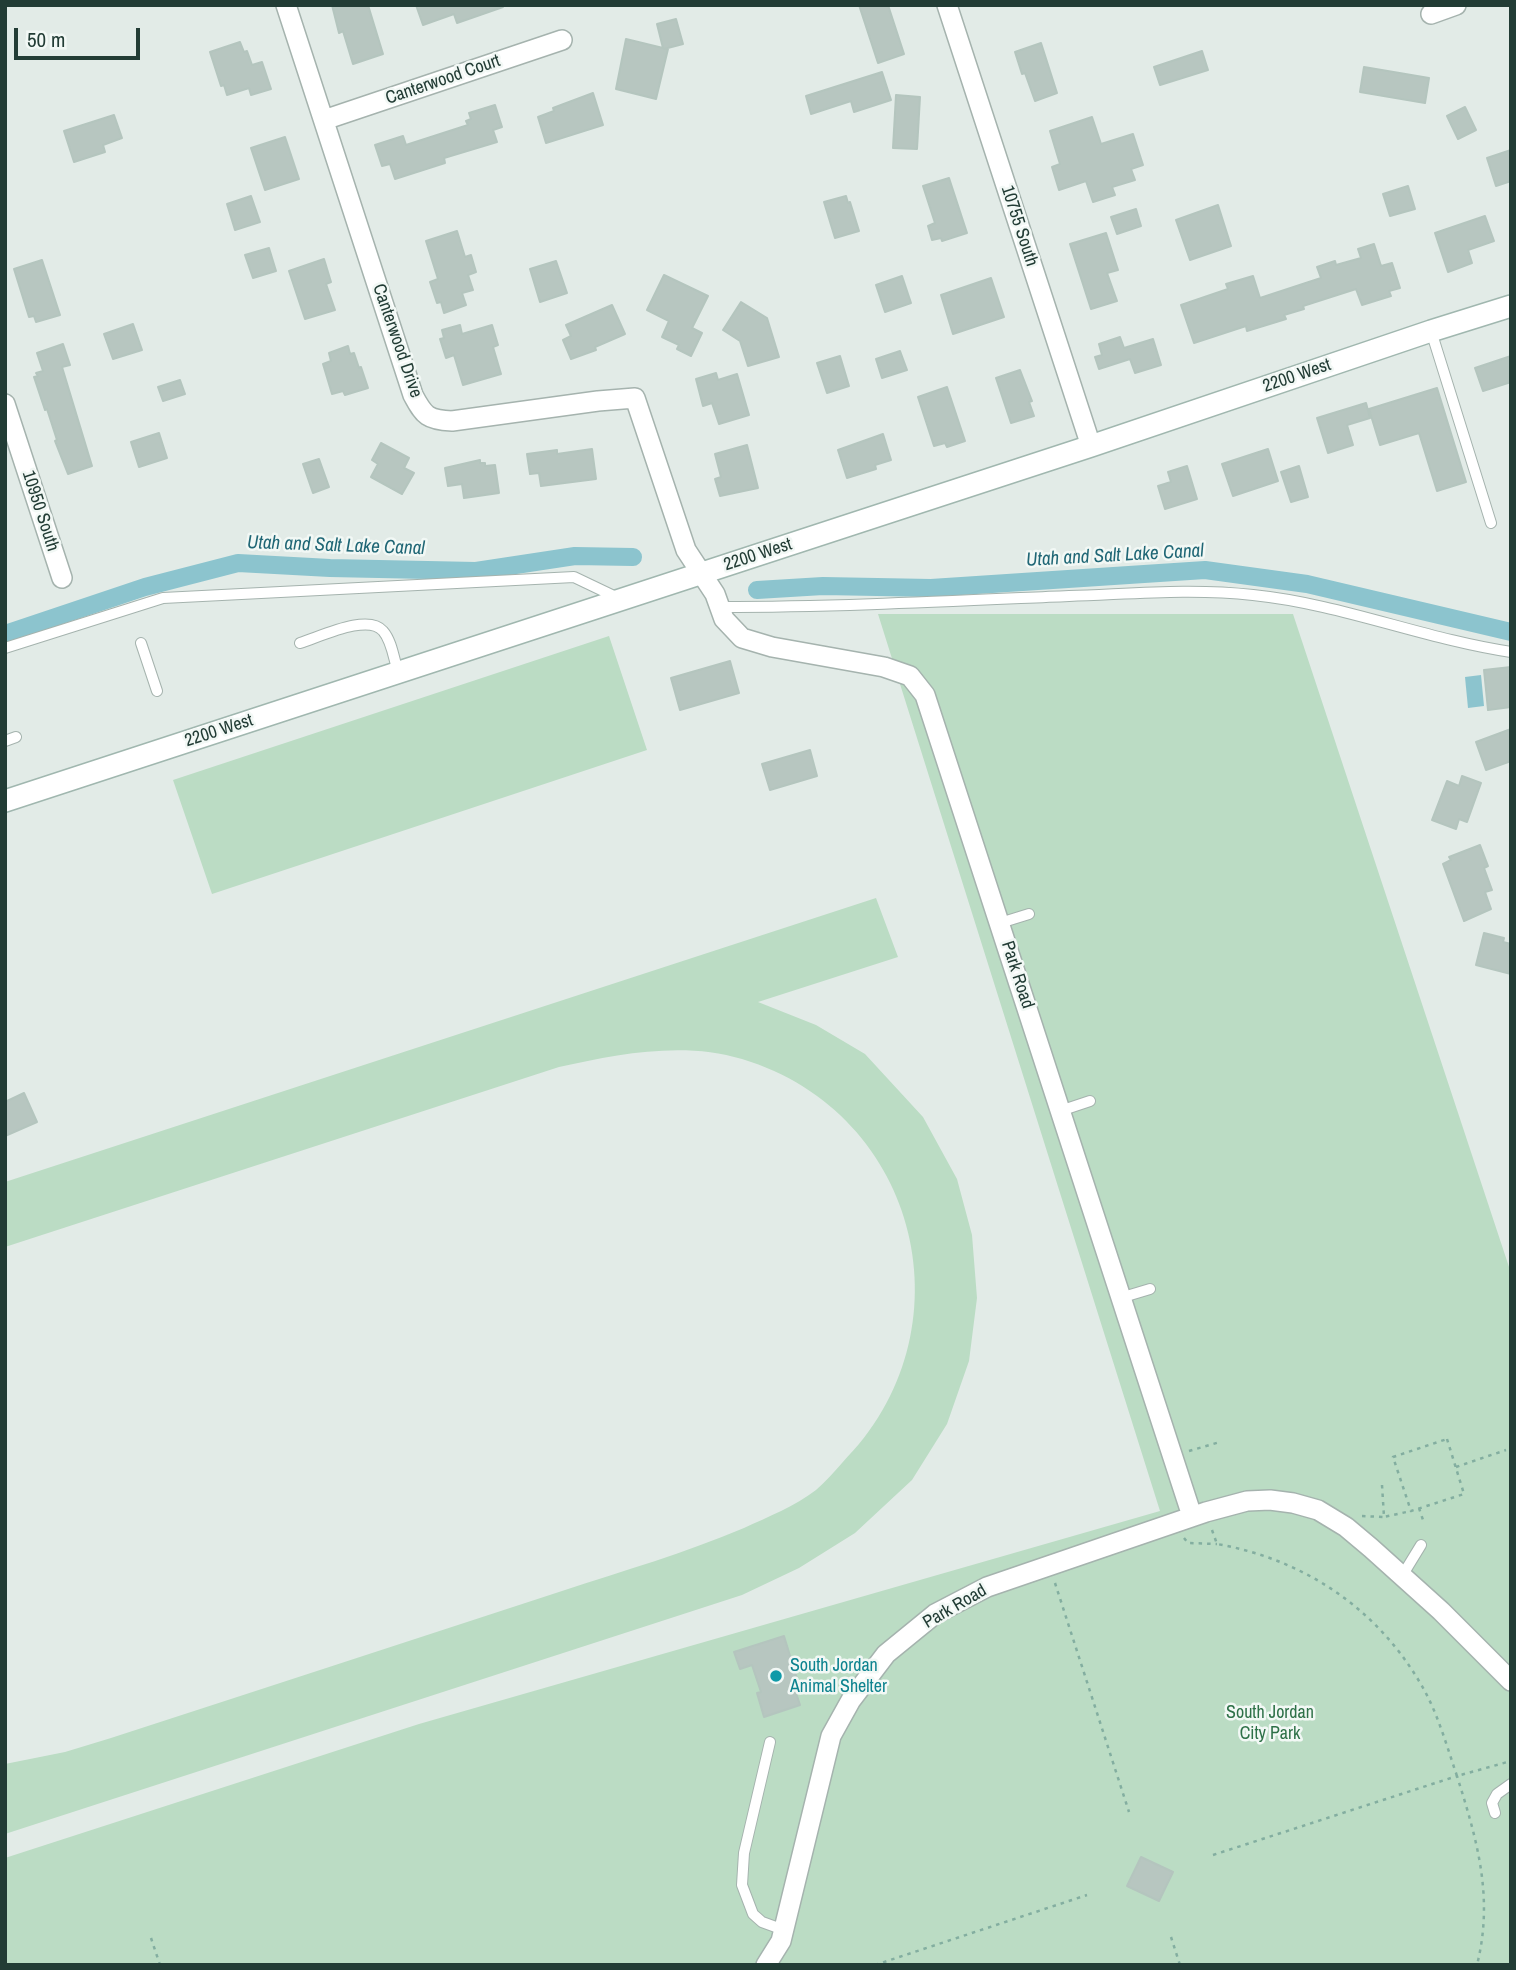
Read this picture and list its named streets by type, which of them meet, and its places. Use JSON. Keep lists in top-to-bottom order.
{
  "streets": {
    "street": [
      "Canterwood Court",
      "10755 South",
      "Canterwood Drive",
      "2200 West",
      "10950 South",
      "Park Road"
    ]
  },
  "crossings": [
    ["Canterwood Court", "Canterwood Drive"],
    ["10755 South", "2200 West"],
    ["Canterwood Drive", "2200 West"],
    ["Canterwood Drive", "Park Road"],
    ["2200 West", "Park Road"]
  ],
  "water": ["Utah and Salt Lake Canal"],
  "parks": ["South Jordan City Park"],
  "places": ["South Jordan Animal Shelter"],
  "scale_bar": "50 m"
}
